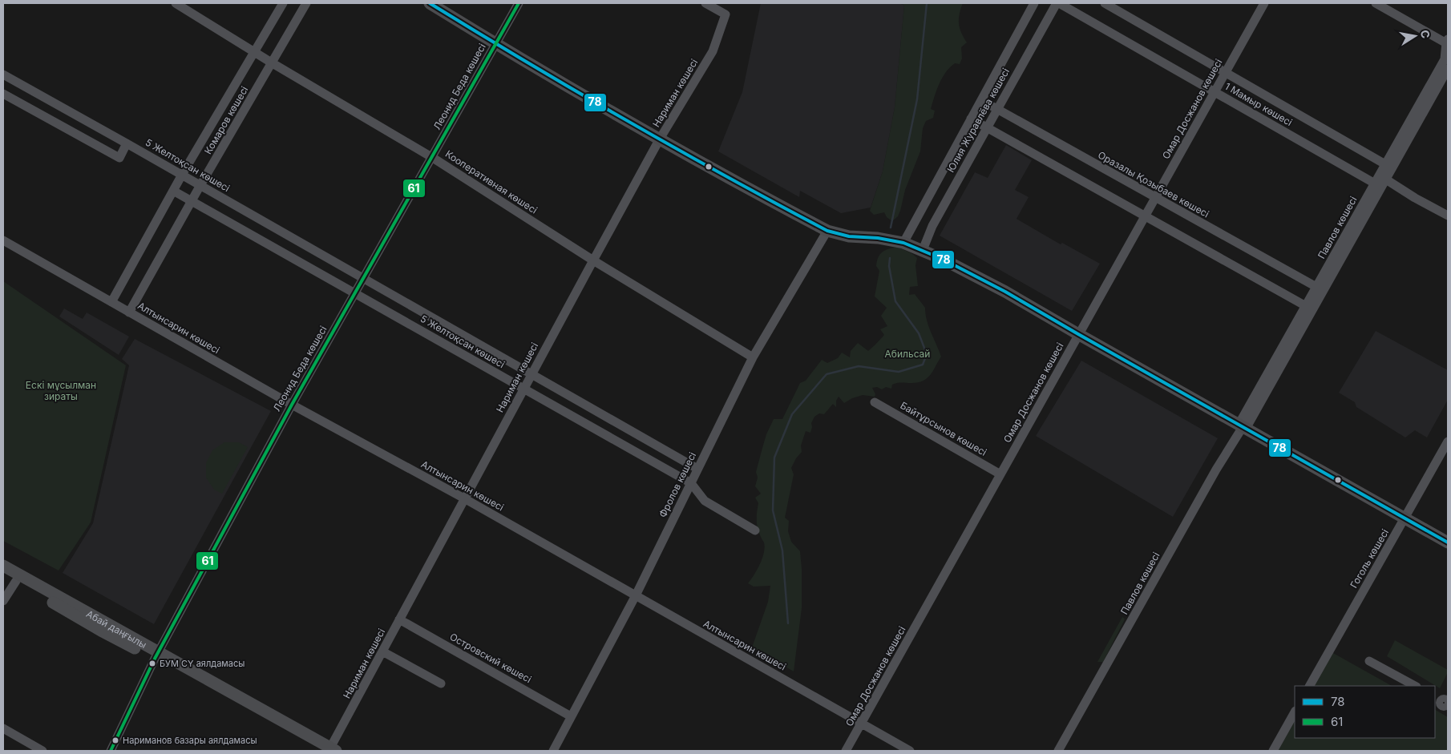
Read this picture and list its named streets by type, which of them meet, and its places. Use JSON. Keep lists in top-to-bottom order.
{
  "streets": {
    "main road": ["Абай даңғылы"],
    "street": [
      "Леонид Беда көшесі",
      "Нариман көшесі",
      "1 Мамыр көшесі",
      "Омар Досжанов көшесі",
      "Комаров көшесі",
      "Юлия Журавлёва көшесі",
      "5 Желтоқсан көшесі",
      "Кооперативная көшесі",
      "Оразалы Қозыбаев көшесі",
      "Павлов көшесі",
      "Алтынсарин көшесі",
      "Байтұрсынов көшесі",
      "Фролов көшесі",
      "Гоголь көшесі",
      "Островский көшесі"
    ]
  },
  "crossings": [
    ["Леонид Беда көшесі", "5 Желтоқсан көшесі"],
    ["Леонид Беда көшесі", "Кооперативная көшесі"],
    ["Леонид Беда көшесі", "Алтынсарин көшесі"],
    ["Леонид Беда көшесі", "Абай даңғылы"],
    ["Нариман көшесі", "5 Желтоқсан көшесі"],
    ["Нариман көшесі", "Кооперативная көшесі"],
    ["Нариман көшесі", "Алтынсарин көшесі"],
    ["Нариман көшесі", "Абай даңғылы"],
    ["Нариман көшесі", "Островский көшесі"],
    ["1 Мамыр көшесі", "Омар Досжанов көшесі"],
    ["1 Мамыр көшесі", "Юлия Журавлёва көшесі"],
    ["1 Мамыр көшесі", "Павлов көшесі"],
    ["Омар Досжанов көшесі", "Оразалы Қозыбаев көшесі"],
    ["Омар Досжанов көшесі", "Алтынсарин көшесі"],
    ["Омар Досжанов көшесі", "Байтұрсынов көшесі"],
    ["Комаров көшесі", "5 Желтоқсан көшесі"],
    ["Комаров көшесі", "Кооперативная көшесі"],
    ["Комаров көшесі", "Алтынсарин көшесі"],
    ["Юлия Журавлёва көшесі", "Оразалы Қозыбаев көшесі"],
    ["5 Желтоқсан көшесі", "Фролов көшесі"],
    ["Кооперативная көшесі", "Фролов көшесі"],
    ["Оразалы Қозыбаев көшесі", "Павлов көшесі"],
    ["Алтынсарин көшесі", "Фролов көшесі"],
    ["Фролов көшесі", "Островский көшесі"]
  ],
  "parks": ["Абильсай", "Ескі мұсылман зираты"],
  "places": ["БУМ СҮ аялдамасы", "Нариманов базары аялдамасы"],
  "lines": ["transit line 78", "transit line 61"],
  "legend": ["78", "61"],
  "north": "right"
}
